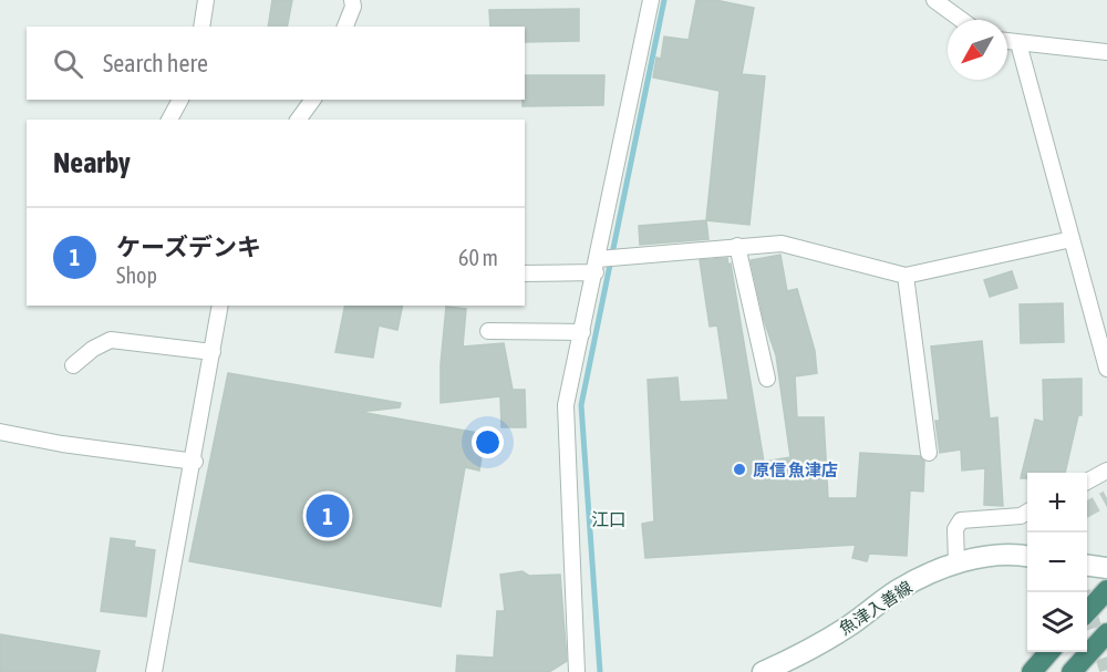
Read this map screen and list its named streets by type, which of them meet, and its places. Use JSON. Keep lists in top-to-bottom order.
{
  "streets": {
    "main road": ["魚津入善線"]
  },
  "districts": ["江口"],
  "places": ["原信 魚津店"],
  "north": "bottom left",
  "page": {
    "search": "Search here",
    "heading": "Nearby",
    "list": [
      {
        "mark": "1",
        "name": "ケーズデンキ",
        "note": "Shop",
        "value": "60 m"
      }
    ],
    "map_buttons": ["+", "−"],
    "pins": "1"
  }
}
